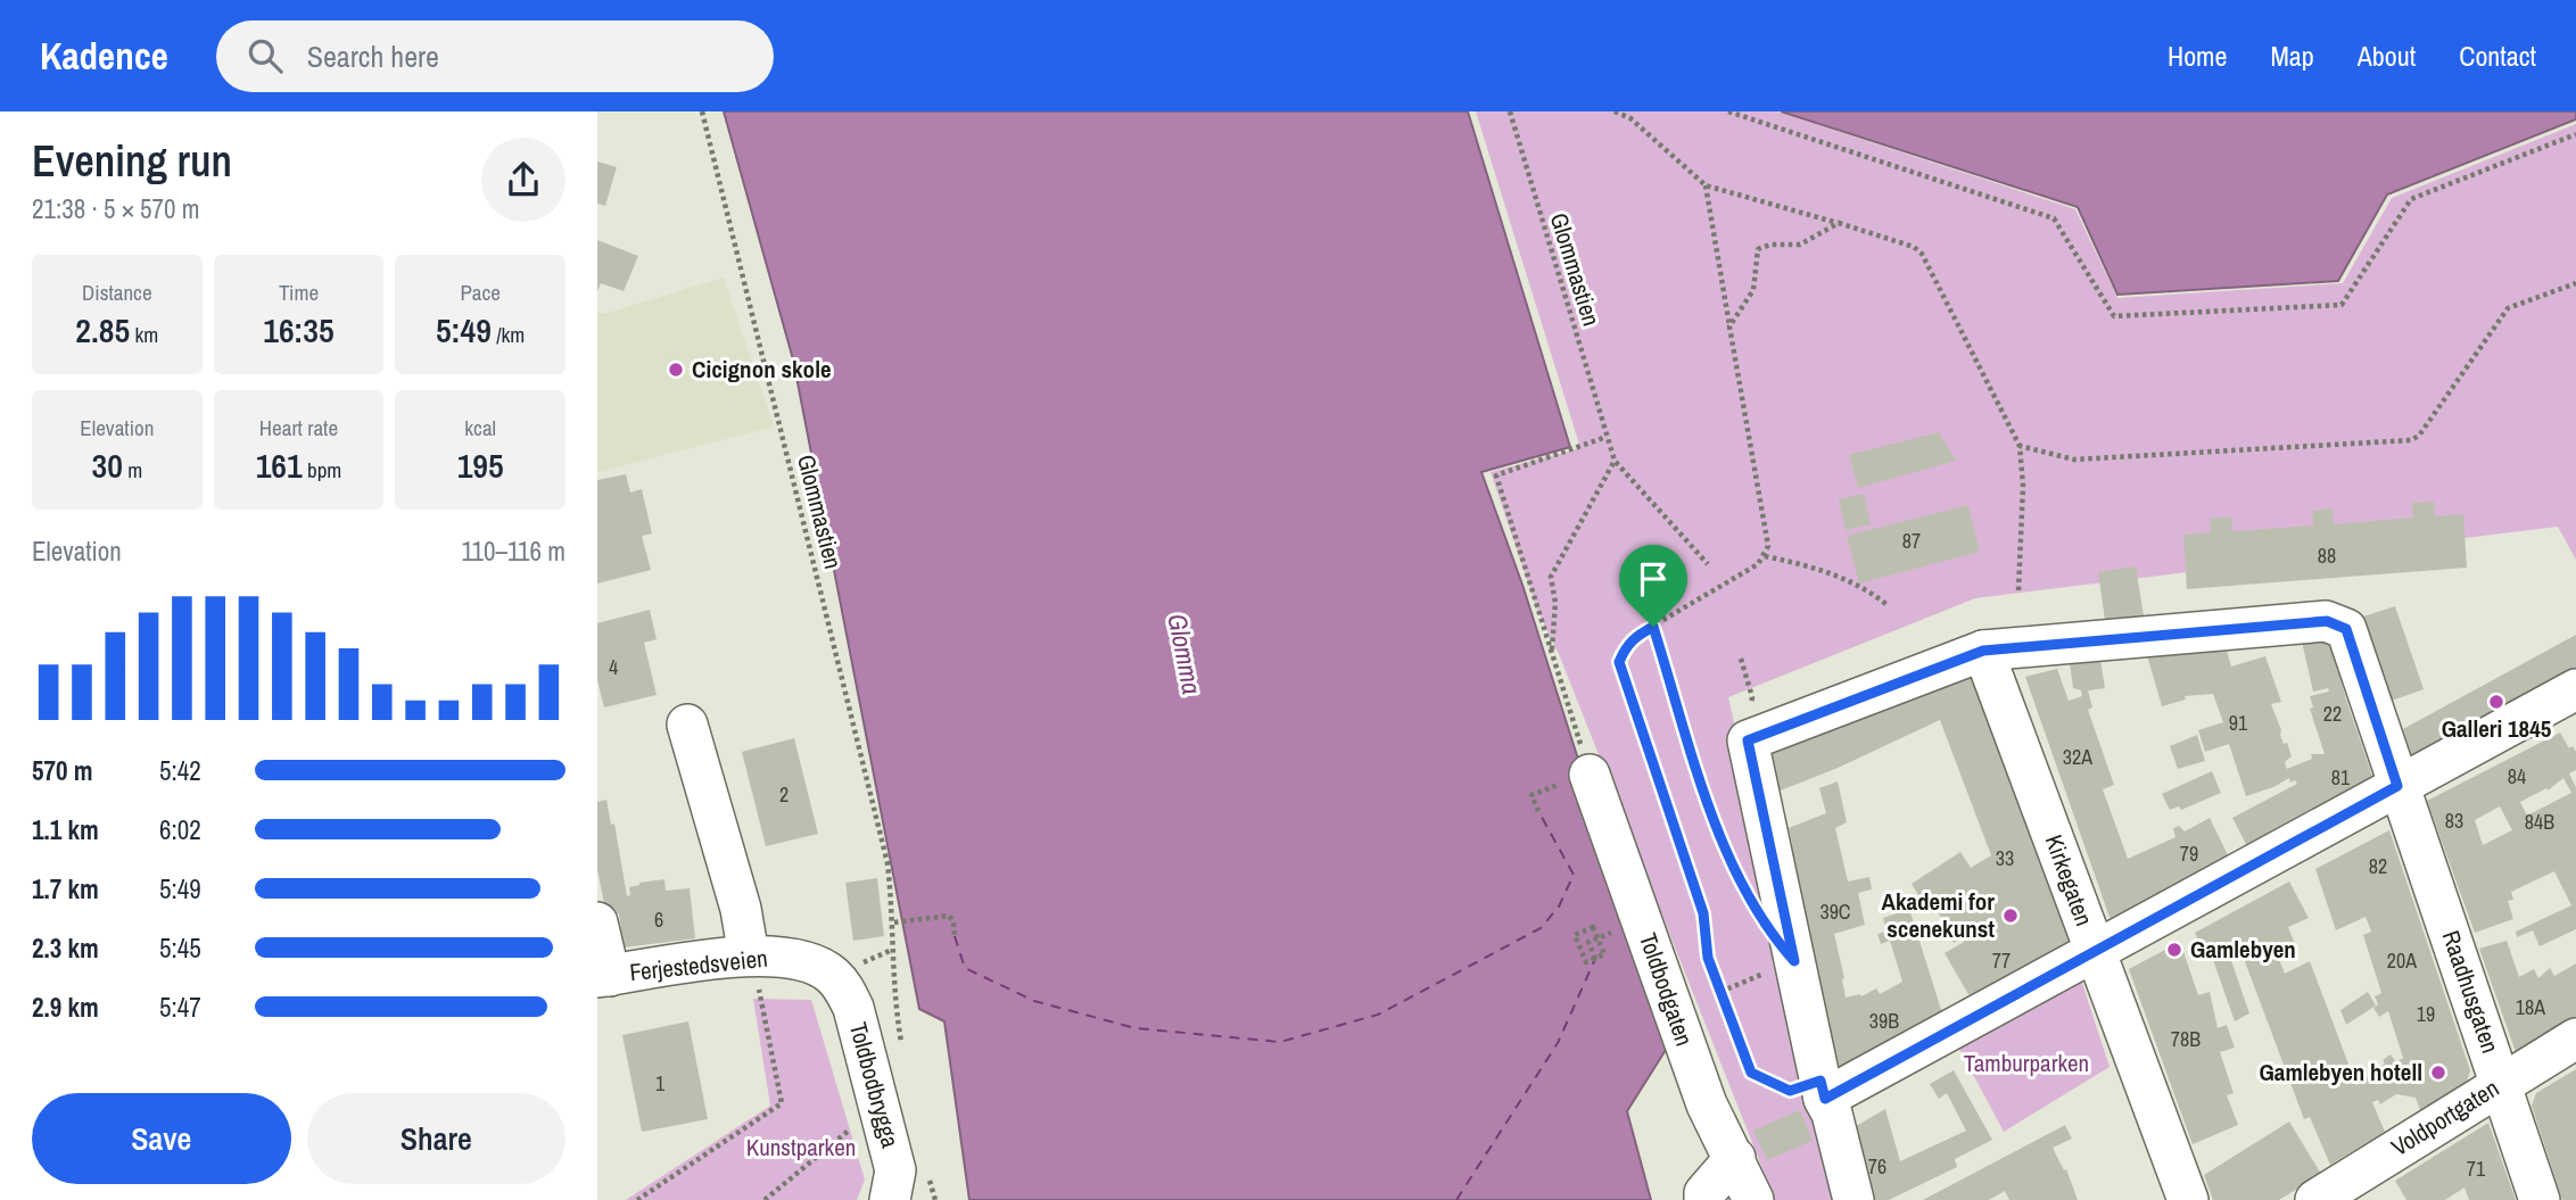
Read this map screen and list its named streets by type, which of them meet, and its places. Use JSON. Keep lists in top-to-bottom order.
{
  "streets": {
    "street": [
      "Kirkegaten",
      "Ferjestedsveien",
      "Toldbodgaten",
      "Raadhusgaten",
      "Toldbodbrygga",
      "Voldportgaten"
    ],
    "path": ["Glommastien"]
  },
  "crossings": [
    ["Kirkegaten", "Raadhusgaten"],
    ["Ferjestedsveien", "Toldbodbrygga"],
    ["Raadhusgaten", "Voldportgaten"]
  ],
  "water": ["Glomma"],
  "parks": ["Tamburparken", "Kunstparken"],
  "places": [
    "Cicignon skole",
    "Galleri 1845",
    "Akademi for scenekunst",
    "Gamlebyen",
    "Gamlebyen hotell"
  ],
  "house_numbers": [
    "87",
    "88",
    "4",
    "22",
    "91",
    "32A",
    "84",
    "81",
    "2",
    "83",
    "84B",
    "79",
    "33",
    "82",
    "39C",
    "6",
    "77",
    "20A",
    "18A",
    "19",
    "39B",
    "78B",
    "1",
    "76",
    "71"
  ],
  "page": {
    "header": "Kadence",
    "search": "Search here",
    "nav": [
      "Home",
      "Map",
      "About",
      "Contact"
    ],
    "heading": ["Evening run", "21:38 · 5 × 570 m"],
    "stats": [
      ["Distance", "2.85 km"],
      ["Time", "16:35"],
      ["Pace", "5:49 /km"],
      ["Elevation", "30 m"],
      ["Heart rate", "161 bpm"],
      ["kcal", "195"]
    ],
    "chart": ["Elevation", "110–116 m"],
    "list": [
      {
        "name": "570 m",
        "note": "5:42"
      },
      {
        "name": "1.1 km",
        "note": "6:02"
      },
      {
        "name": "1.7 km",
        "note": "5:49"
      },
      {
        "name": "2.3 km",
        "note": "5:45"
      },
      {
        "name": "2.9 km",
        "note": "5:47"
      }
    ],
    "buttons": ["Save", "Share"]
  }
}
